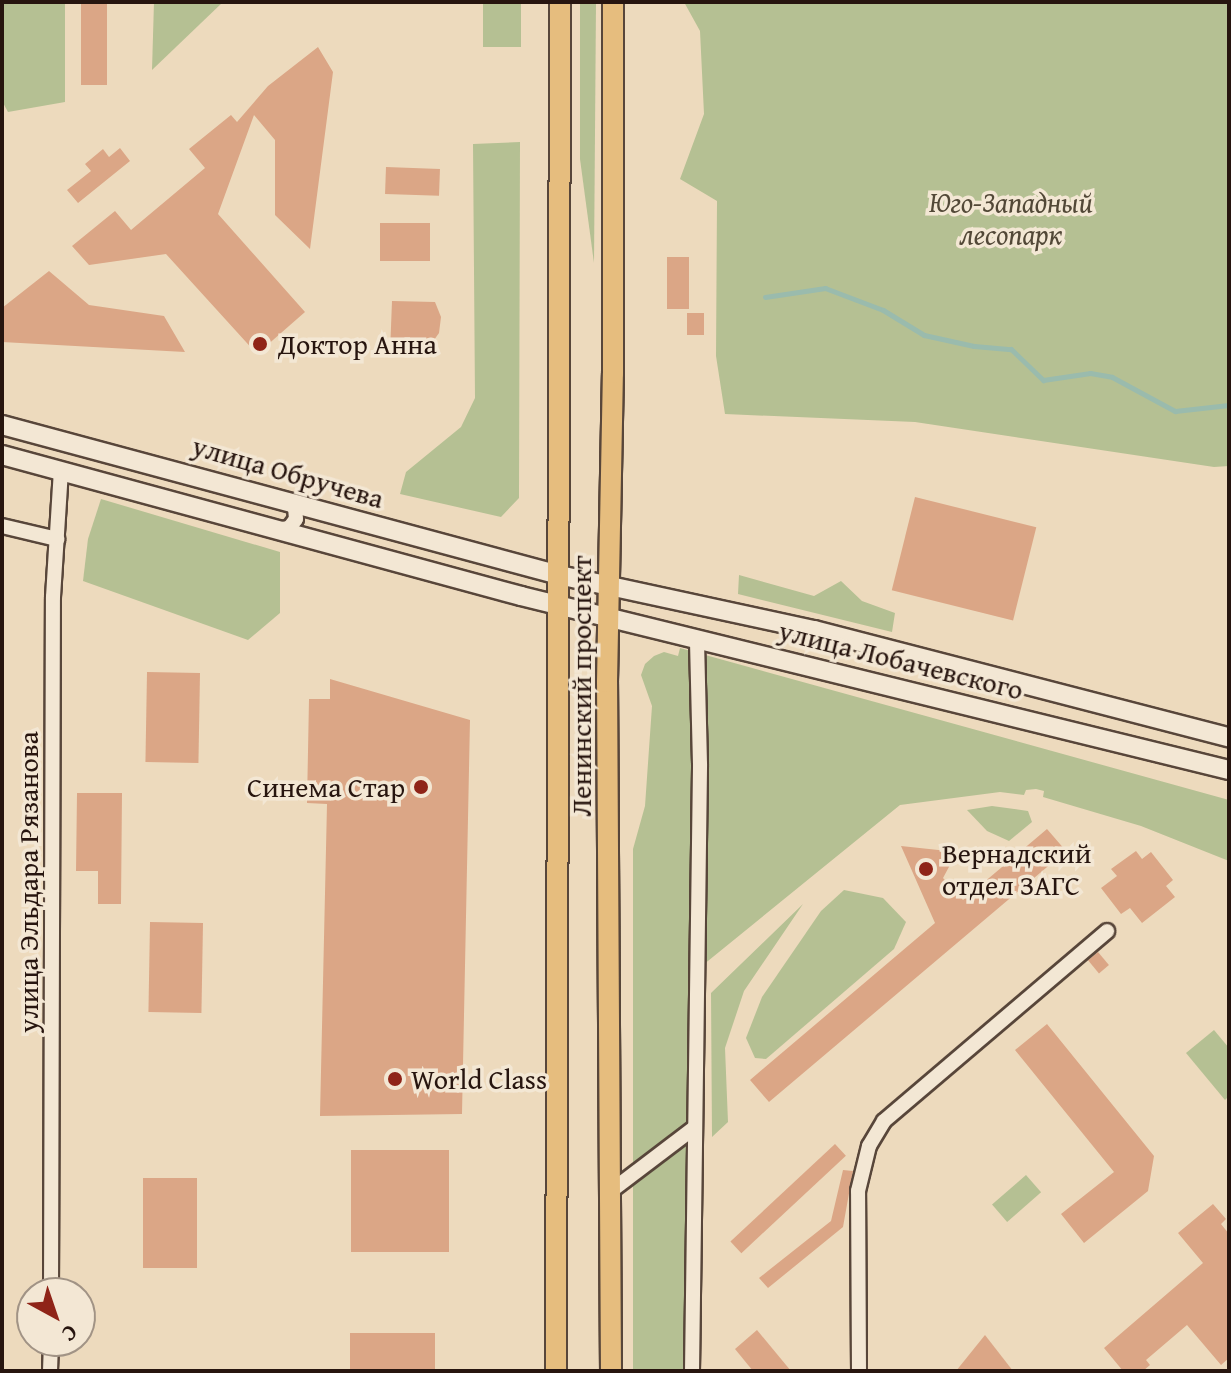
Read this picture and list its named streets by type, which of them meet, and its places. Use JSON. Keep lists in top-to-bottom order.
{
  "streets": {
    "main road": ["улица Обручева", "улица Лобачевского", "Ленинский проспект"],
    "street": ["улица Эльдара Рязанова"]
  },
  "crossings": [
    ["улица Обручева", "улица Лобачевского"],
    ["улица Обручева", "Ленинский проспект"],
    ["улица Обручева", "улица Эльдара Рязанова"],
    ["улица Лобачевского", "Ленинский проспект"]
  ],
  "parks": ["Юго-Западный лесопарк"],
  "places": [
    "Доктор Анна",
    "Синема Стар",
    "Вернадский отдел ЗАГС",
    "World Class"
  ],
  "north": "bottom right"
}
